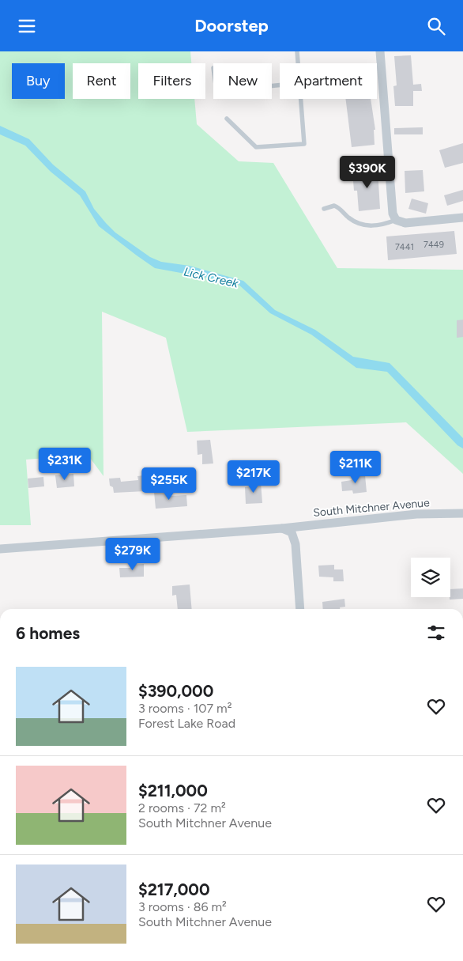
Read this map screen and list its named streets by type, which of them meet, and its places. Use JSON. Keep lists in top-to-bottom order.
{
  "streets": {
    "street": ["South Mitchner Avenue"]
  },
  "water": ["Lick Creek"],
  "house_numbers": ["7449", "7441"],
  "page": {
    "header": "Doorstep",
    "chip": [
      "Buy",
      "Rent",
      "Filters",
      "New",
      "Apartment"
    ],
    "price": [
      "$390K",
      "$231K",
      "$211K",
      "$217K",
      "$255K",
      "$279K"
    ],
    "heading": "6 homes",
    "list": [
      {
        "name": "$390,000",
        "note": "3 rooms · 107 m² · Forest Lake Road"
      },
      {
        "name": "$211,000",
        "note": "2 rooms · 72 m² · South Mitchner Avenue"
      },
      {
        "name": "$217,000",
        "note": "3 rooms · 86 m² · South Mitchner Avenue"
      }
    ]
  }
}
